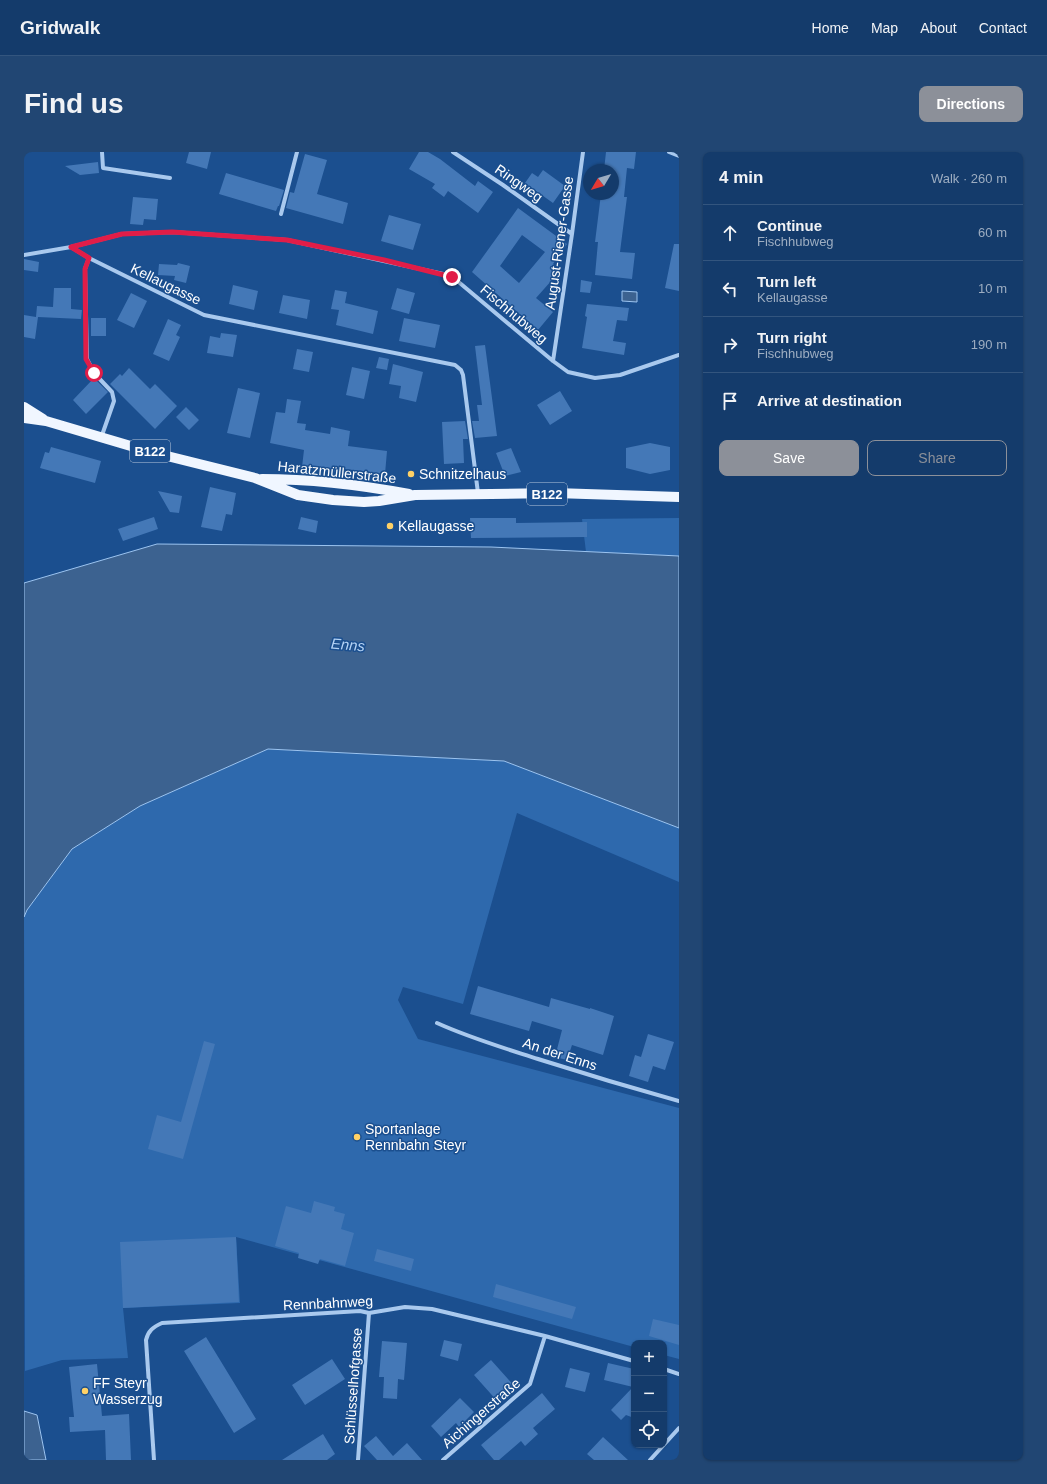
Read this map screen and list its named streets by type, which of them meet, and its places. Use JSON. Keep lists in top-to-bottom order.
{
  "streets": {
    "main road": ["B122", "Haratzmüllerstraße"],
    "street": [
      "Ringweg",
      "August-Riener-Gasse",
      "Kellaugasse",
      "Fischhubweg",
      "An der Enns",
      "Rennbahnweg",
      "Schlüsselhofgasse",
      "Aichingerstraße"
    ]
  },
  "crossings": [
    ["Ringweg", "August-Riener-Gasse"],
    ["August-Riener-Gasse", "Fischhubweg"],
    ["Kellaugasse", "Fischhubweg"],
    ["Kellaugasse", "Haratzmüllerstraße"],
    ["Rennbahnweg", "Schlüsselhofgasse"],
    ["Rennbahnweg", "Aichingerstraße"]
  ],
  "water": ["Enns"],
  "places": [
    "Schnitzelhaus",
    "Kellaugasse",
    "Sportanlage Rennbahn Steyr",
    "FF Steyr Wasserzug"
  ],
  "north": "bottom left",
  "page": {
    "header": "Gridwalk",
    "nav": [
      "Home",
      "Map",
      "About",
      "Contact"
    ],
    "buttons": [
      "Directions",
      ["Save", "Share"]
    ],
    "title": "Find us",
    "heading": ["4 min", "Walk · 260 m"],
    "list": [
      ["Continue", "Fischhubweg", "60 m"],
      ["Turn left", "Kellaugasse", "10 m"],
      ["Turn right", "Fischhubweg", "190 m"],
      "Arrive at destination"
    ],
    "map_buttons": ["+", "−"]
  }
}
